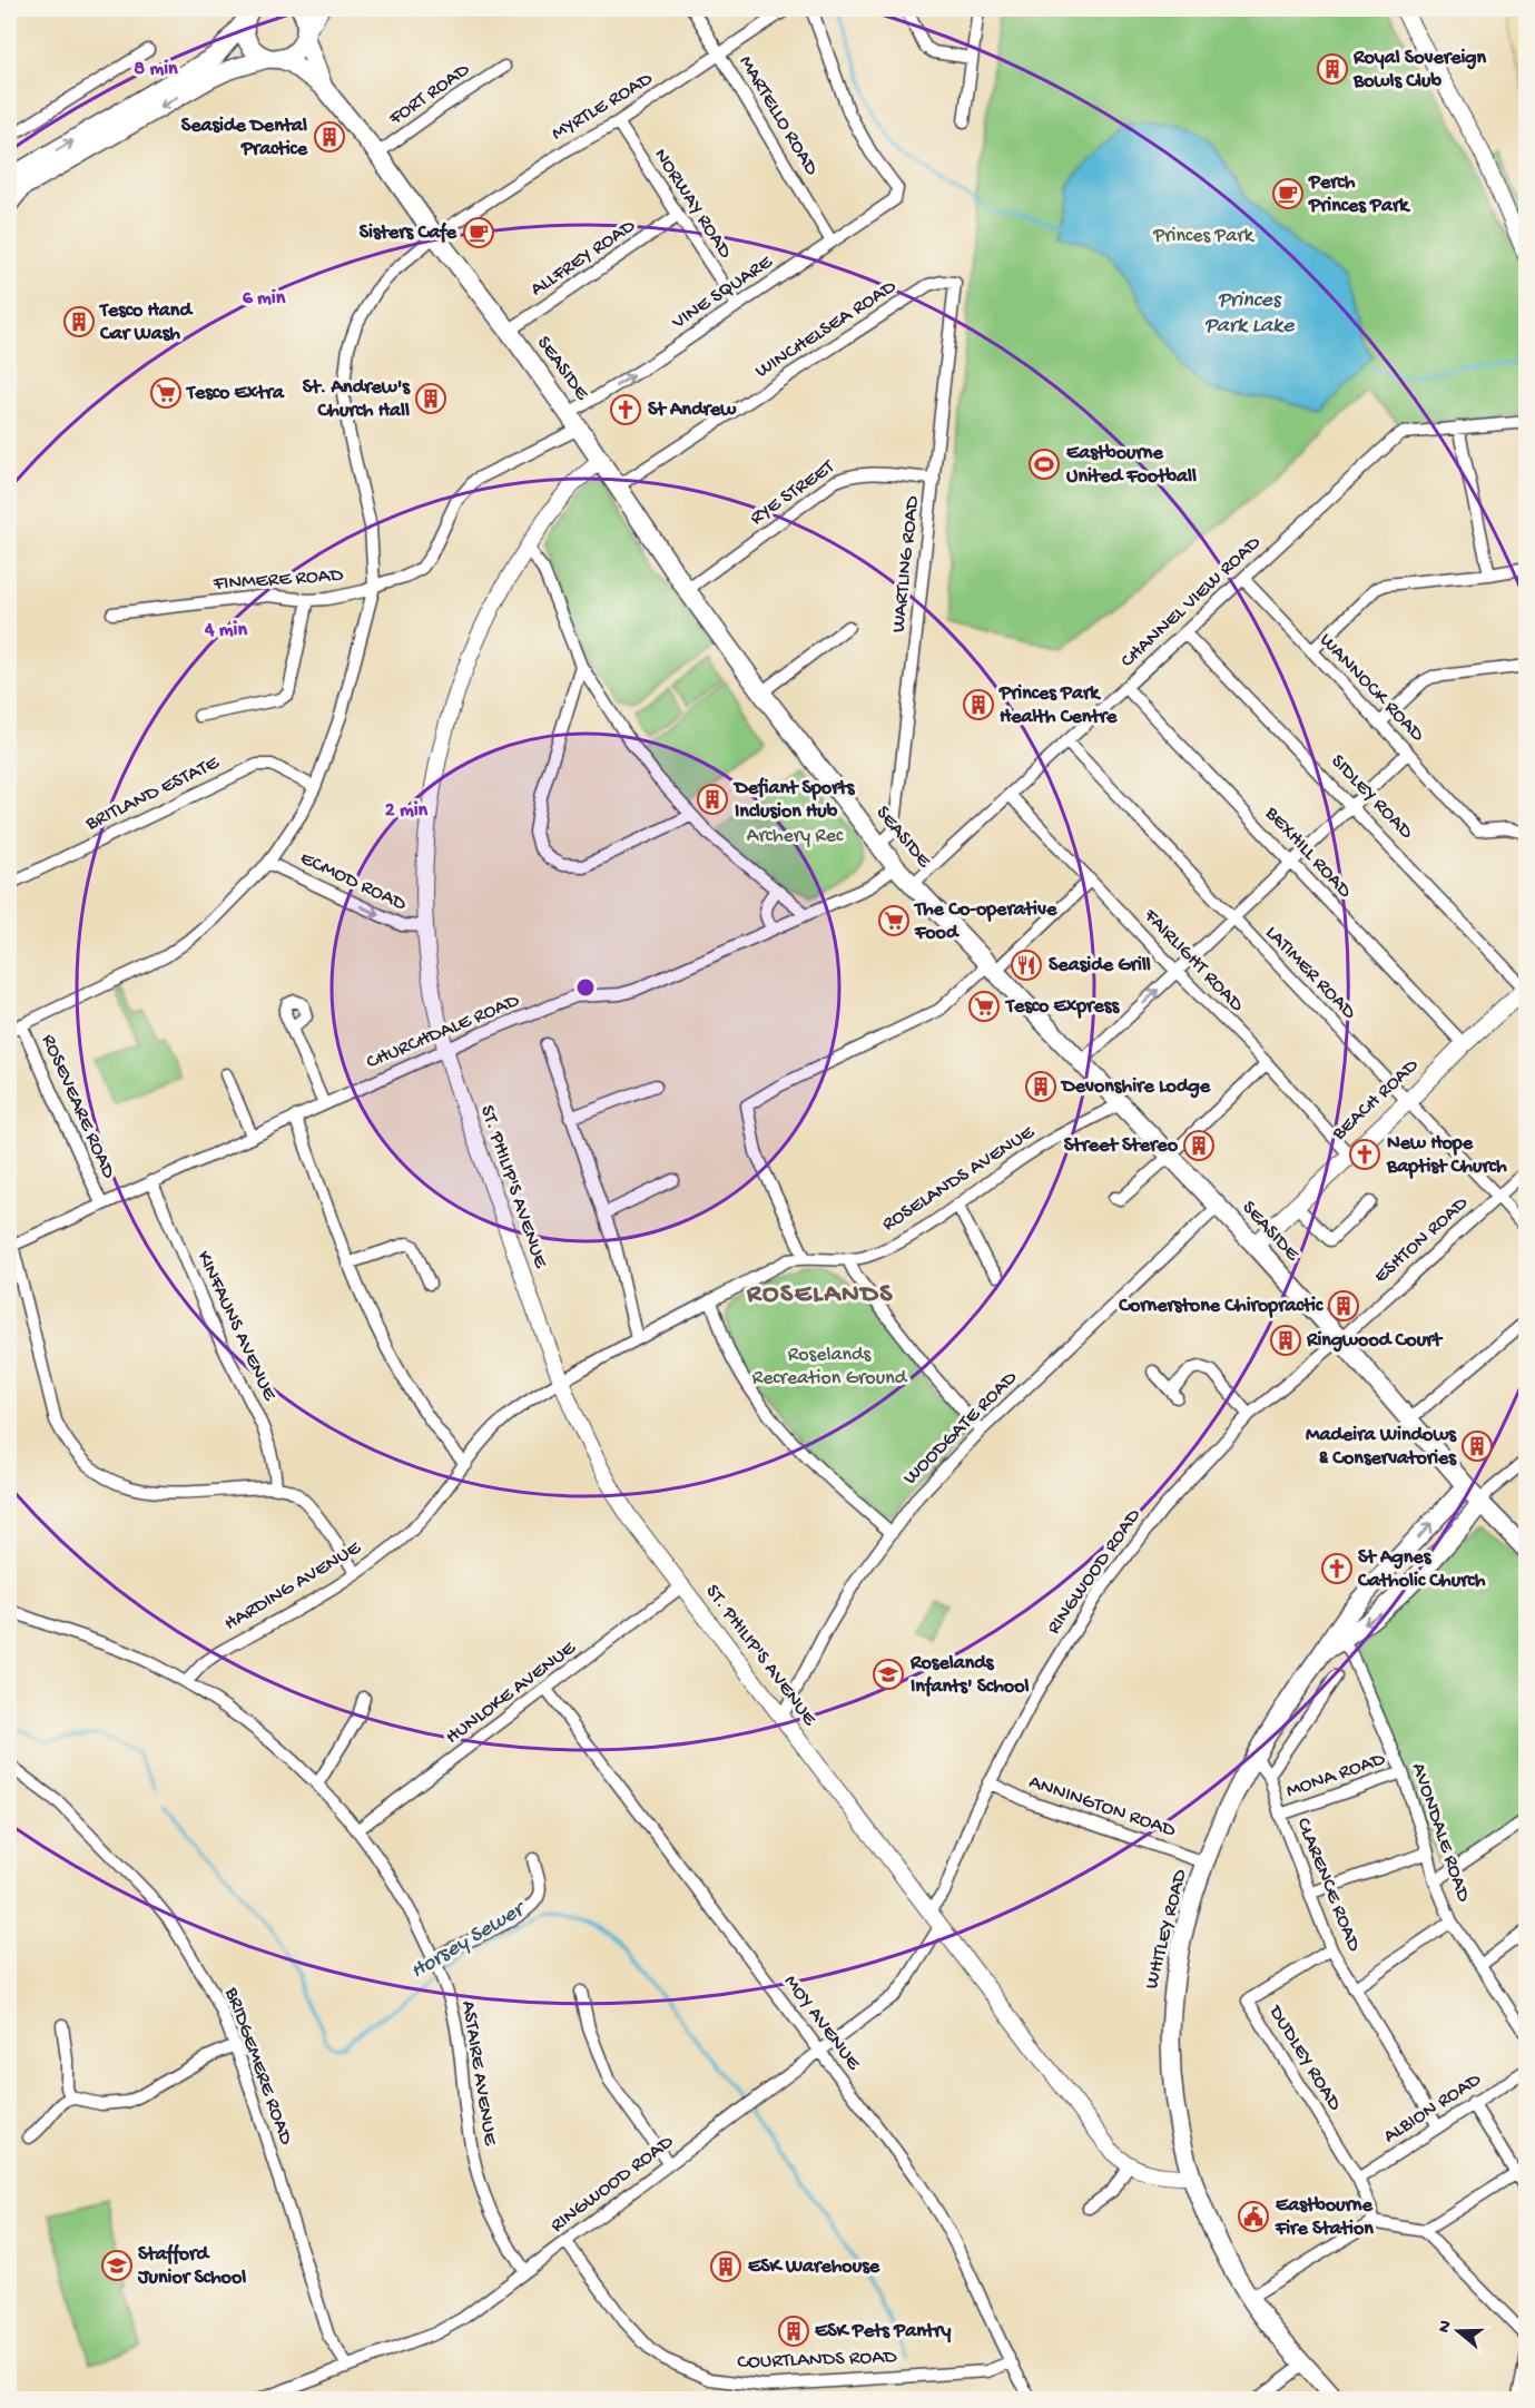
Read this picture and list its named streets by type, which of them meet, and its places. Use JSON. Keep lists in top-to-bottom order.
{
  "streets": {
    "main road": ["SEASIDE", "BEACH ROAD", "WHITLEY ROAD"],
    "street": [
      "FORT ROAD",
      "MYRTLE ROAD",
      "MARTELLO ROAD",
      "NORWAY ROAD",
      "ALLFREY ROAD",
      "VINE SQUARE",
      "WINCHELSEA ROAD",
      "RYE STREET",
      "WARTLING ROAD",
      "FINMERE ROAD",
      "CHANNEL VIEW ROAD",
      "WANNOCK ROAD",
      "BRITLAND ESTATE",
      "SIDLEY ROAD",
      "BEXHILL ROAD",
      "ECMOD ROAD",
      "FAIRLIGHT ROAD",
      "LATIMER ROAD",
      "CHURCHDALE ROAD",
      "ROSEVEARE ROAD",
      "ROSELANDS AVENUE",
      "ST. PHILIP'S AVENUE",
      "ESHTON ROAD",
      "KINFAUNS AVENUE",
      "WOODGATE ROAD",
      "RINGWOOD ROAD",
      "HARDING AVENUE",
      "HUNLOKE AVENUE",
      "MONA ROAD",
      "ANNINGTON ROAD",
      "AVONDALE ROAD",
      "CLARENCE ROAD",
      "MOY AVENUE",
      "DUDLEY ROAD",
      "BRIDGEMERE ROAD",
      "ASTAIRE AVENUE",
      "ALBION ROAD",
      "COURTLANDS ROAD"
    ]
  },
  "crossings": [
    ["FORT ROAD", "SEASIDE"],
    ["MYRTLE ROAD", "MARTELLO ROAD"],
    ["MYRTLE ROAD", "NORWAY ROAD"],
    ["MYRTLE ROAD", "SEASIDE"],
    ["MYRTLE ROAD", "FINMERE ROAD"],
    ["MYRTLE ROAD", "BRITLAND ESTATE"],
    ["MYRTLE ROAD", "ECMOD ROAD"],
    ["MYRTLE ROAD", "ROSEVEARE ROAD"],
    ["MARTELLO ROAD", "VINE SQUARE"],
    ["NORWAY ROAD", "ALLFREY ROAD"],
    ["NORWAY ROAD", "VINE SQUARE"],
    ["ALLFREY ROAD", "SEASIDE"],
    ["VINE SQUARE", "SEASIDE"],
    ["VINE SQUARE", "FINMERE ROAD"],
    ["WINCHELSEA ROAD", "SEASIDE"],
    ["WINCHELSEA ROAD", "WARTLING ROAD"],
    ["SEASIDE", "RYE STREET"],
    ["SEASIDE", "WARTLING ROAD"],
    ["SEASIDE", "FINMERE ROAD"],
    ["SEASIDE", "CHANNEL VIEW ROAD"],
    ["SEASIDE", "CHURCHDALE ROAD"],
    ["SEASIDE", "BEACH ROAD"],
    ["SEASIDE", "ROSELANDS AVENUE"],
    ["SEASIDE", "ST. PHILIP'S AVENUE"],
    ["SEASIDE", "ESHTON ROAD"],
    ["SEASIDE", "WOODGATE ROAD"],
    ["SEASIDE", "RINGWOOD ROAD"],
    ["SEASIDE", "WHITLEY ROAD"],
    ["RYE STREET", "WARTLING ROAD"],
    ["CHANNEL VIEW ROAD", "WANNOCK ROAD"],
    ["CHANNEL VIEW ROAD", "SIDLEY ROAD"],
    ["CHANNEL VIEW ROAD", "BEXHILL ROAD"],
    ["CHANNEL VIEW ROAD", "FAIRLIGHT ROAD"],
    ["CHANNEL VIEW ROAD", "LATIMER ROAD"],
    ["SIDLEY ROAD", "BEACH ROAD"],
    ["BEXHILL ROAD", "BEACH ROAD"],
    ["ECMOD ROAD", "ST. PHILIP'S AVENUE"],
    ["FAIRLIGHT ROAD", "BEACH ROAD"],
    ["LATIMER ROAD", "BEACH ROAD"],
    ["LATIMER ROAD", "ESHTON ROAD"],
    ["CHURCHDALE ROAD", "ROSEVEARE ROAD"],
    ["CHURCHDALE ROAD", "ST. PHILIP'S AVENUE"],
    ["CHURCHDALE ROAD", "KINFAUNS AVENUE"],
    ["ROSELANDS AVENUE", "ST. PHILIP'S AVENUE"],
    ["ROSELANDS AVENUE", "HARDING AVENUE"],
    ["ST. PHILIP'S AVENUE", "WOODGATE ROAD"],
    ["ST. PHILIP'S AVENUE", "RINGWOOD ROAD"],
    ["ST. PHILIP'S AVENUE", "HARDING AVENUE"],
    ["ST. PHILIP'S AVENUE", "HUNLOKE AVENUE"],
    ["ESHTON ROAD", "RINGWOOD ROAD"],
    ["RINGWOOD ROAD", "ANNINGTON ROAD"],
    ["RINGWOOD ROAD", "MOY AVENUE"],
    ["RINGWOOD ROAD", "BRIDGEMERE ROAD"],
    ["RINGWOOD ROAD", "ASTAIRE AVENUE"],
    ["RINGWOOD ROAD", "COURTLANDS ROAD"],
    ["HARDING AVENUE", "ASTAIRE AVENUE"],
    ["HUNLOKE AVENUE", "MOY AVENUE"],
    ["HUNLOKE AVENUE", "ASTAIRE AVENUE"],
    ["MONA ROAD", "AVONDALE ROAD"],
    ["MONA ROAD", "CLARENCE ROAD"],
    ["ANNINGTON ROAD", "WHITLEY ROAD"],
    ["AVONDALE ROAD", "WHITLEY ROAD"],
    ["CLARENCE ROAD", "WHITLEY ROAD"],
    ["CLARENCE ROAD", "DUDLEY ROAD"],
    ["CLARENCE ROAD", "ALBION ROAD"],
    ["MOY AVENUE", "COURTLANDS ROAD"],
    ["DUDLEY ROAD", "ALBION ROAD"]
  ],
  "one_way": ["ECMOD ROAD"],
  "districts": ["ROSELANDS"],
  "water": ["Princes Park Lake", "Horsey Sewer"],
  "parks": ["Princes Park", "Archery Rec", "Roselands Recreation Ground"],
  "places": {
    "building": [
      "Royal Sovereign Bowls Club",
      "Seaside Dental Practice",
      "Tesco Hand Car Wash",
      "St. Andrew's Church Hall",
      "Princes Park Health Centre",
      "Defiant Sports Inclusion Hub",
      "Devonshire Lodge",
      "Street Stereo",
      "Cornerstone Chiropractic",
      "Ringwood Court",
      "Madeira Windows & Conservatories",
      "ESK Warehouse",
      "ESK Pets Pantry"
    ],
    "cafe": ["Perch Princes Park", "Sisters Cafe"],
    "supermarket": ["Tesco Extra", "The Co-operative Food", "Tesco Express"],
    "church": ["St Andrew", "New Hope Baptist Church", "St Agnes Catholic Church"],
    "sports": ["Eastbourne United Football"],
    "restaurant": ["Seaside Grill"],
    "school or university": ["Roselands Infants' School", "Stafford Junior School"],
    "public building": ["Eastbourne Fire Station"]
  },
  "north": "left",
  "rings": [
    "8 min",
    "6 min",
    "4 min",
    "2 min"
  ]
}
